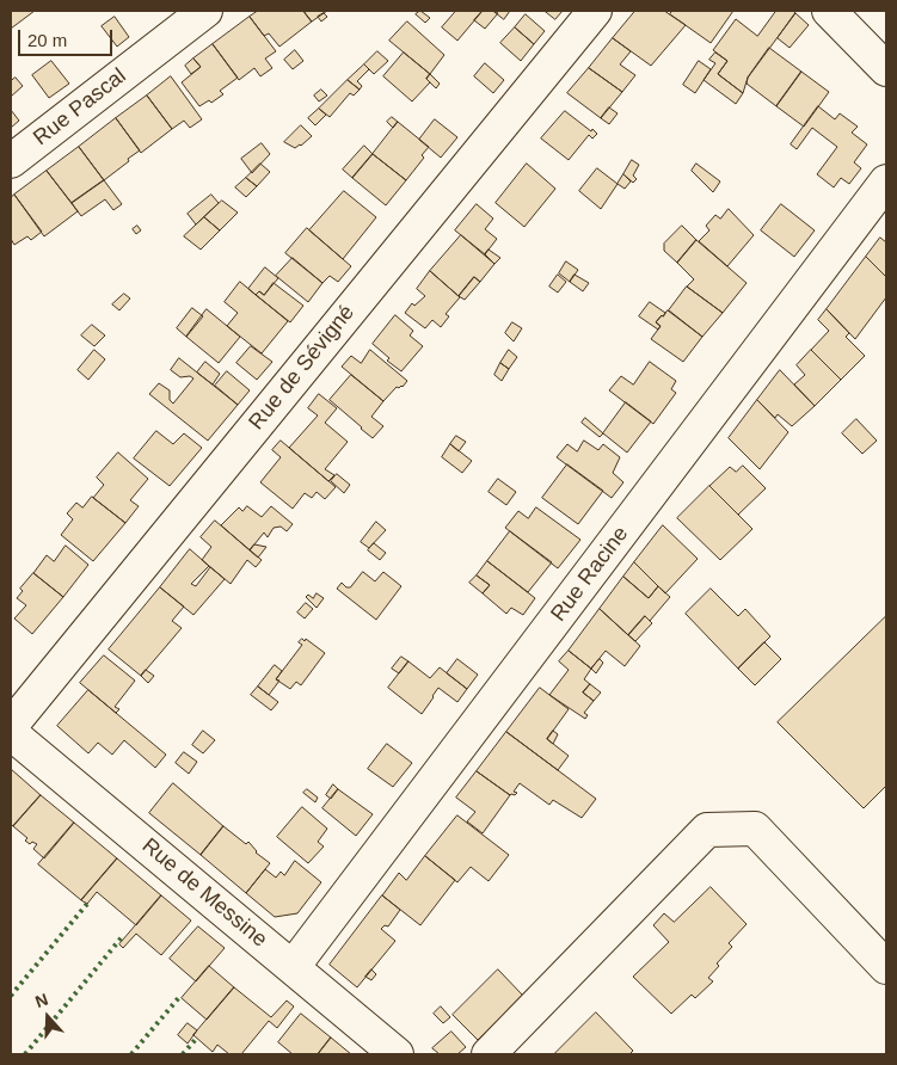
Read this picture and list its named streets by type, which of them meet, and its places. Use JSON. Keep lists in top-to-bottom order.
{
  "streets": {
    "street": [
      "Rue Pascal",
      "Rue de Sévigné",
      "Rue Racine",
      "Rue de Messine"
    ]
  },
  "crossings": [
    ["Rue Racine", "Rue de Messine"]
  ],
  "scale_bar": "20 m",
  "north": "top"
}
